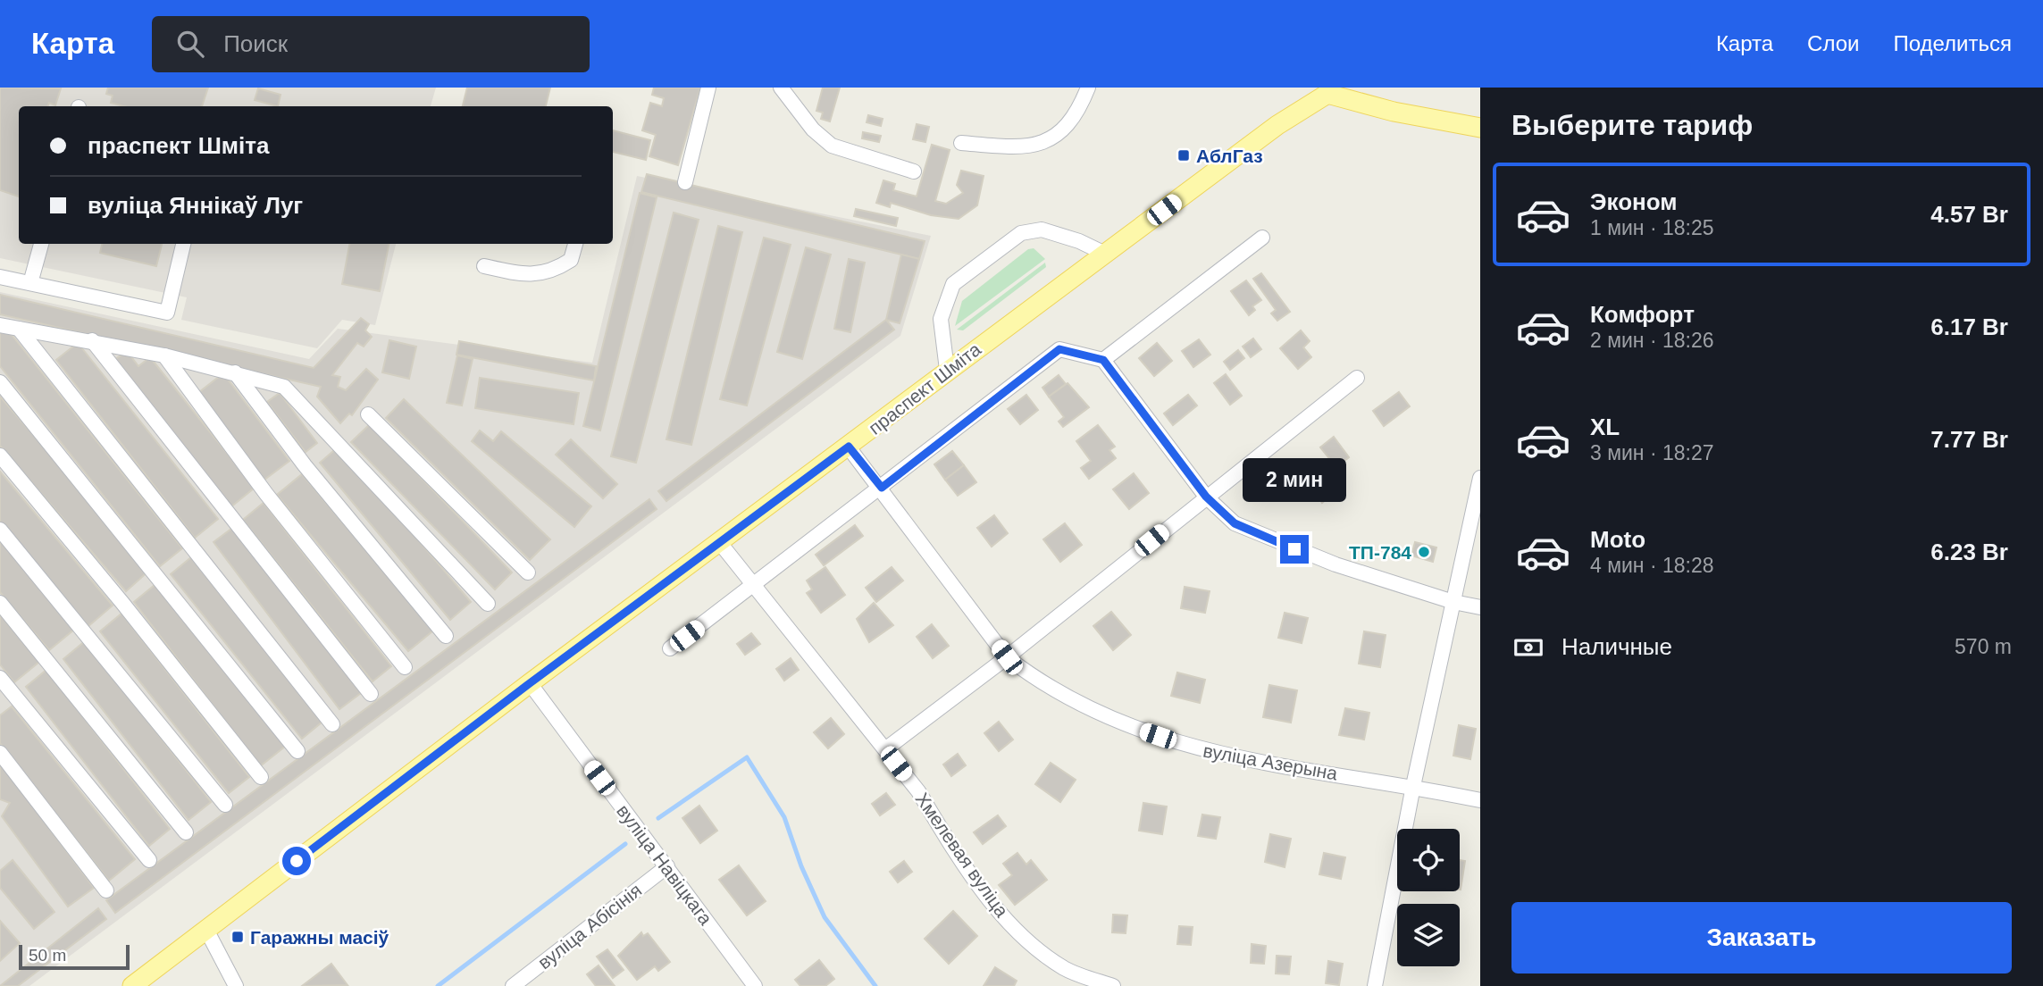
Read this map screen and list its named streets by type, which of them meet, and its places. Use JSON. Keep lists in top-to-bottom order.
{
  "streets": {
    "main road": ["праспект Шміта"],
    "street": [
      "вуліца Азерына",
      "Хмелевая вуліца",
      "вуліца Навіцкага",
      "вуліца Абісінія"
    ]
  },
  "crossings": [
    ["праспект Шміта", "вуліца Азерына"],
    ["праспект Шміта", "Хмелевая вуліца"],
    ["праспект Шміта", "вуліца Навіцкага"],
    ["вуліца Навіцкага", "вуліца Абісінія"]
  ],
  "places": {
    "transit": ["АблГаз", "Гаражны масіў"],
    "other": ["ТП-784"]
  },
  "scale_bar": "50 m",
  "page": {
    "header": "Карта",
    "search": "Поиск",
    "nav": ["Карта", "Слои", "Поделиться"],
    "heading": "Выберите тариф",
    "banner": ["праспект Шміта", "вуліца Яннікаў Луг"],
    "list": [
      {
        "name": "Эконом",
        "note": "1 мин · 18:25",
        "value": "4.57 Br"
      },
      {
        "name": "Комфорт",
        "note": "2 мин · 18:26",
        "value": "6.17 Br"
      },
      {
        "name": "XL",
        "note": "3 мин · 18:27",
        "value": "7.77 Br"
      },
      {
        "name": "Moto",
        "note": "4 мин · 18:28",
        "value": "6.23 Br"
      }
    ],
    "bubble": "2 мин",
    "pay": ["Наличные", "570 m"],
    "buttons": "Заказать",
    "scale": "50 m"
  }
}
